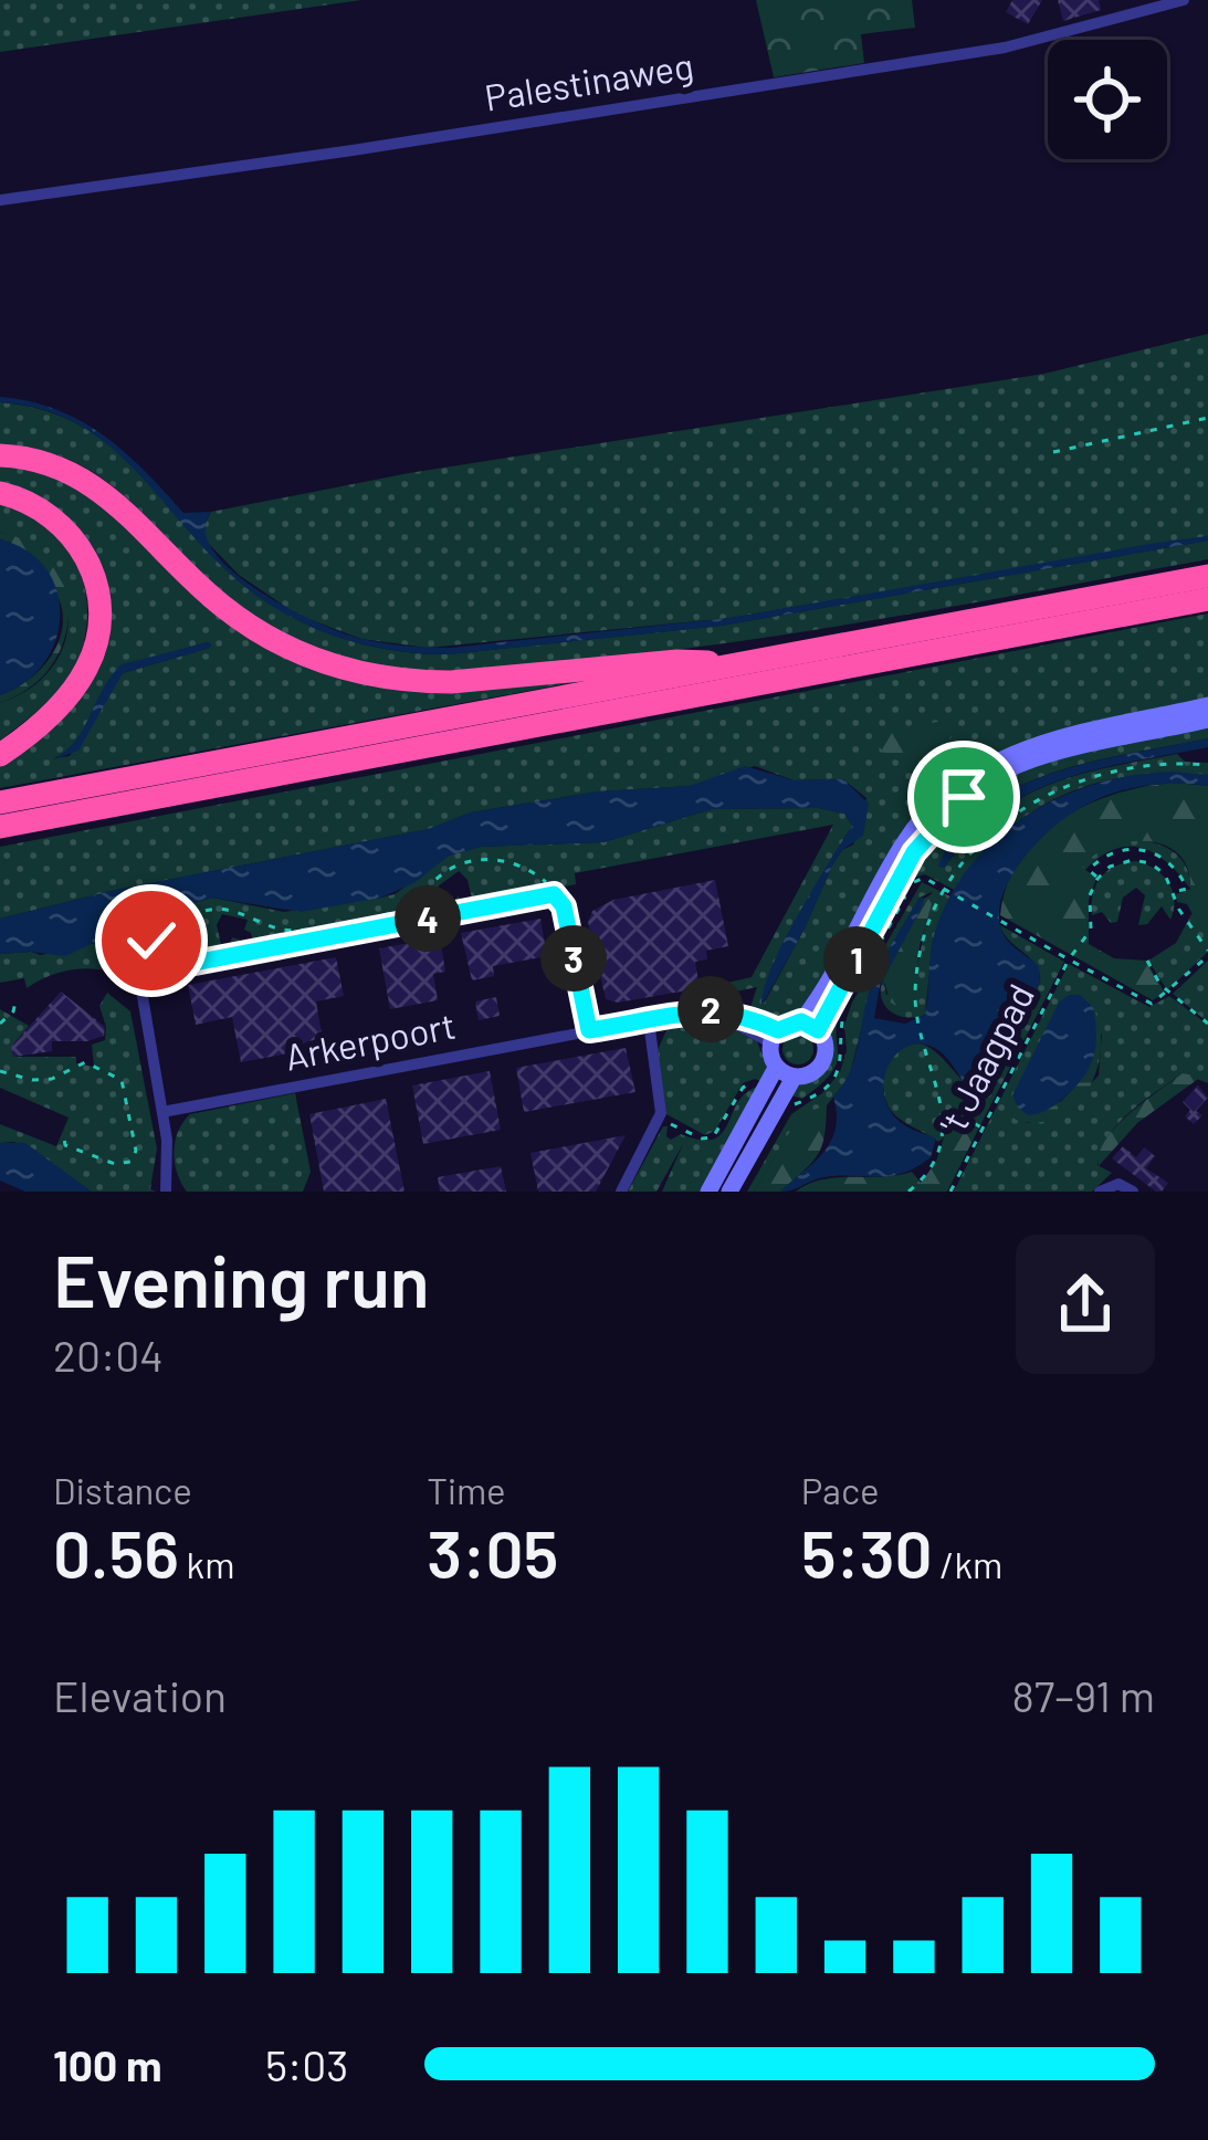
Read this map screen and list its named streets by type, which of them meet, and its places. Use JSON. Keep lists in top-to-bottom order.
{
  "streets": {
    "street": ["Palestinaweg", "Arkerpoort"],
    "path": ["'t Jaagpad"]
  },
  "page": {
    "pins": [
      "4",
      "3",
      "1",
      "2"
    ],
    "heading": ["Evening run", "20:04"],
    "stats": [
      ["Distance", "0.56 km"],
      ["Time", "3:05"],
      ["Pace", "5:30 /km"]
    ],
    "chart": ["Elevation", "87–91 m"],
    "list": [
      {
        "name": "100 m",
        "note": "5:03"
      }
    ]
  }
}
